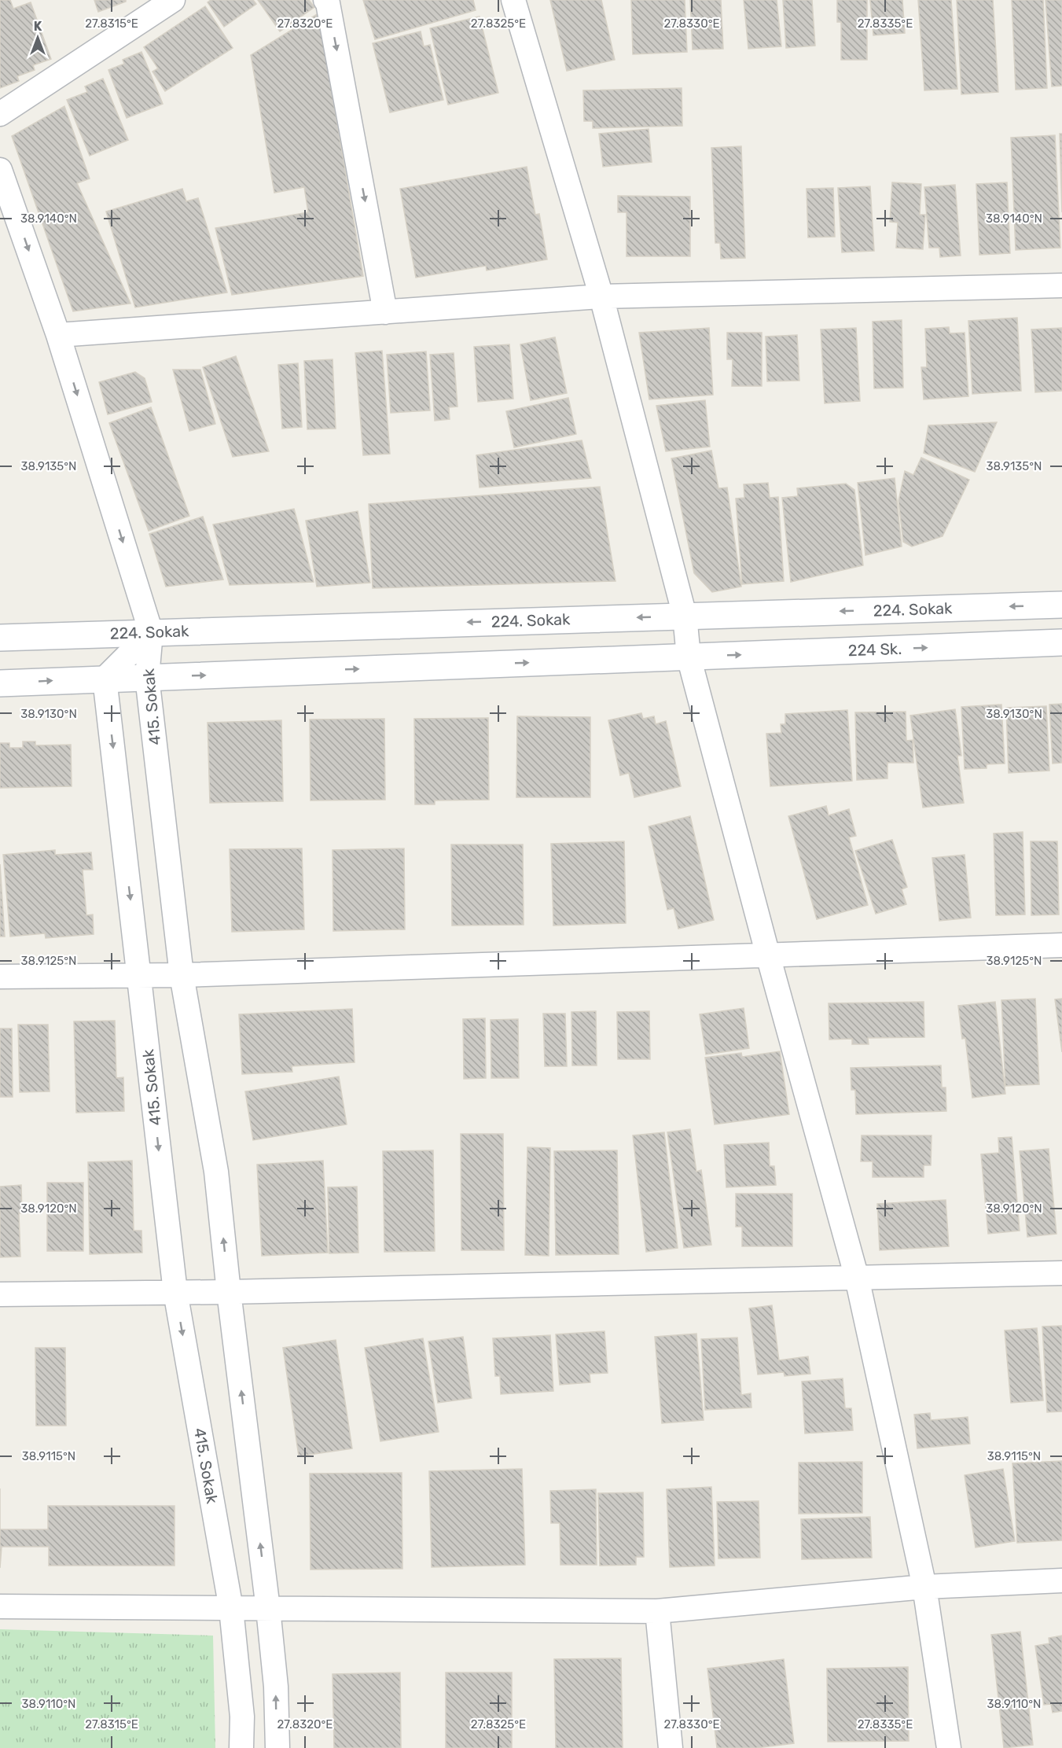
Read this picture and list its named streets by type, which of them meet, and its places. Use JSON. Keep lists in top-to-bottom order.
{
  "streets": {
    "street": ["224. Sokak", "224 Sk.", "415. Sokak"]
  },
  "crossings": [
    ["224. Sokak", "415. Sokak"]
  ],
  "one_way": ["224 Sk."],
  "north": "top",
  "coordinates": [
    "27.8315°E",
    "27.8320°E",
    "27.8325°E",
    "27.8330°E",
    "27.8335°E",
    "38.9140°N",
    "38.9135°N",
    "38.9130°N",
    "38.9125°N",
    "38.9120°N",
    "38.9115°N",
    "38.9110°N"
  ]
}
